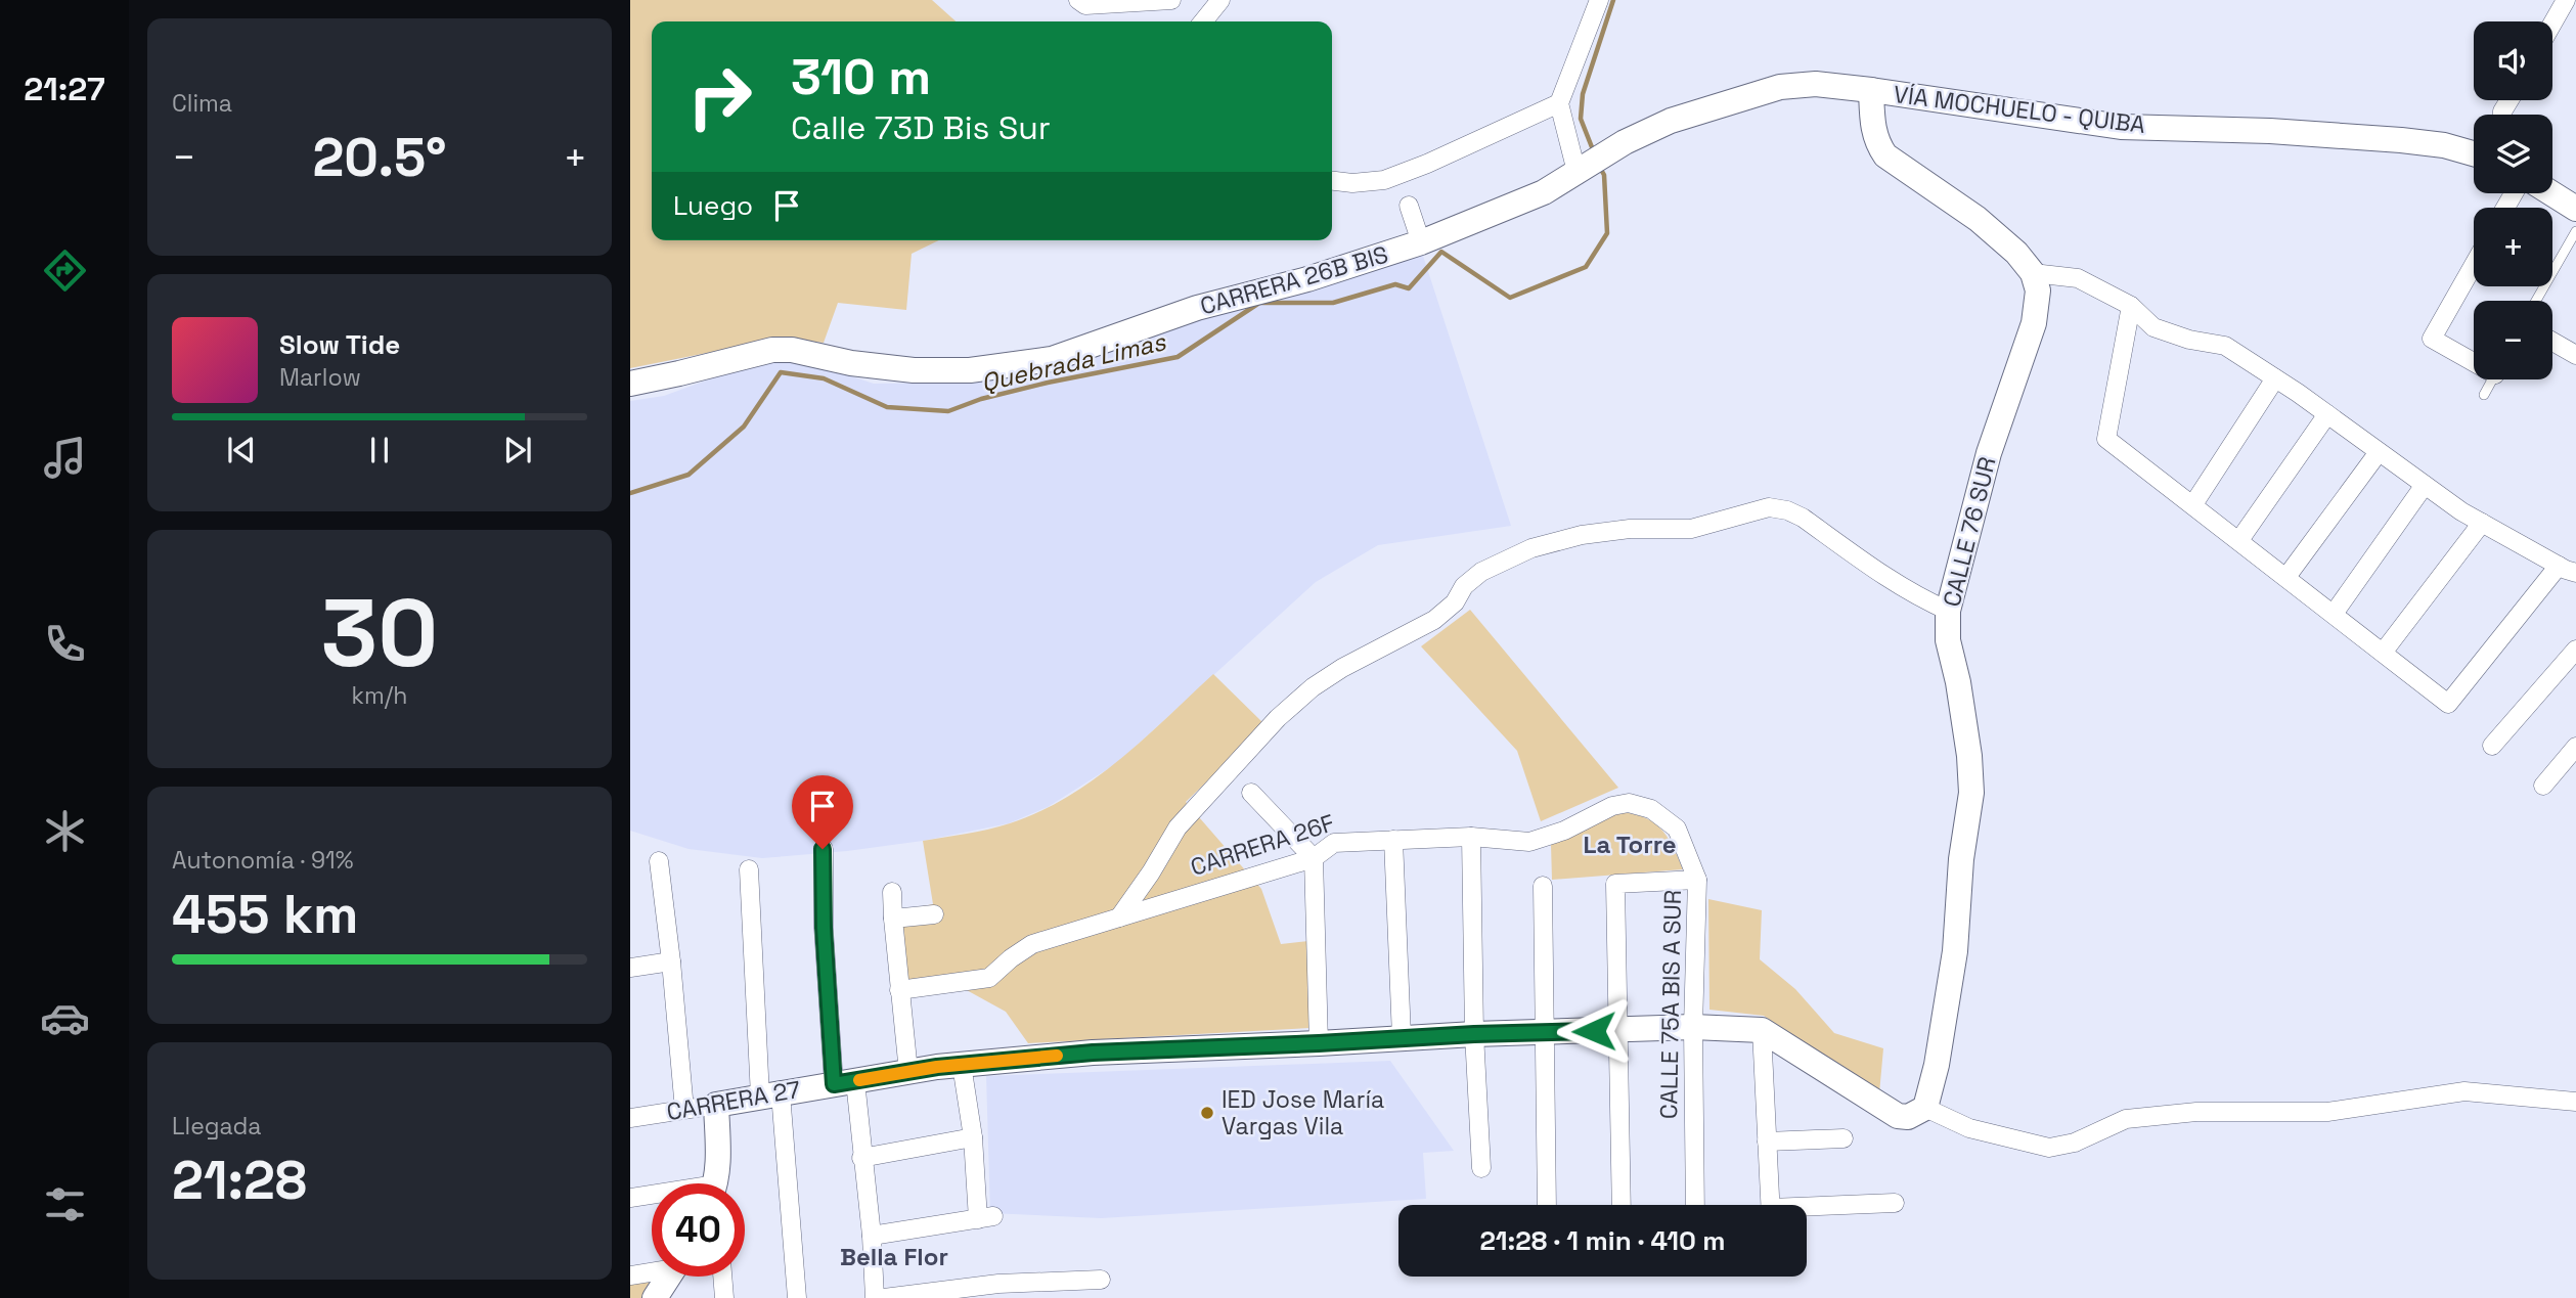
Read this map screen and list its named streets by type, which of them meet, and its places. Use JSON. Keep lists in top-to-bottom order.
{
  "streets": {
    "street": [
      "VÍA MOCHUELO - QUIBA",
      "CARRERA 26B BIS",
      "CALLE 76 SUR",
      "CARRERA 26F",
      "CALLE 75A BIS A SUR",
      "CARRERA 27"
    ]
  },
  "crossings": [
    ["VÍA MOCHUELO - QUIBA", "CARRERA 26B BIS"],
    ["CARRERA 26F", "CALLE 75A BIS A SUR"],
    ["CALLE 75A BIS A SUR", "CARRERA 27"]
  ],
  "districts": ["La Torre", "Bella Flor"],
  "water": ["Quebrada Limas"],
  "places": ["IED Jose María Vargas Vila"],
  "page": {
    "tabs": "21:27",
    "tile": [
      "Clima",
      ["30", "km/h"],
      ["Autonomía · 91%", "455 km"],
      ["Llegada", "21:28"]
    ],
    "map_buttons": ["+", "−"],
    "turn": ["310 m", "Calle 73D Bis Sur"],
    "heat": ["−", "20.5°", "+"],
    "then": "Luego",
    "song": ["Slow Tide", "Marlow"],
    "limit": "40",
    "trip": "21:28 · 1 min · 410 m"
  }
}
